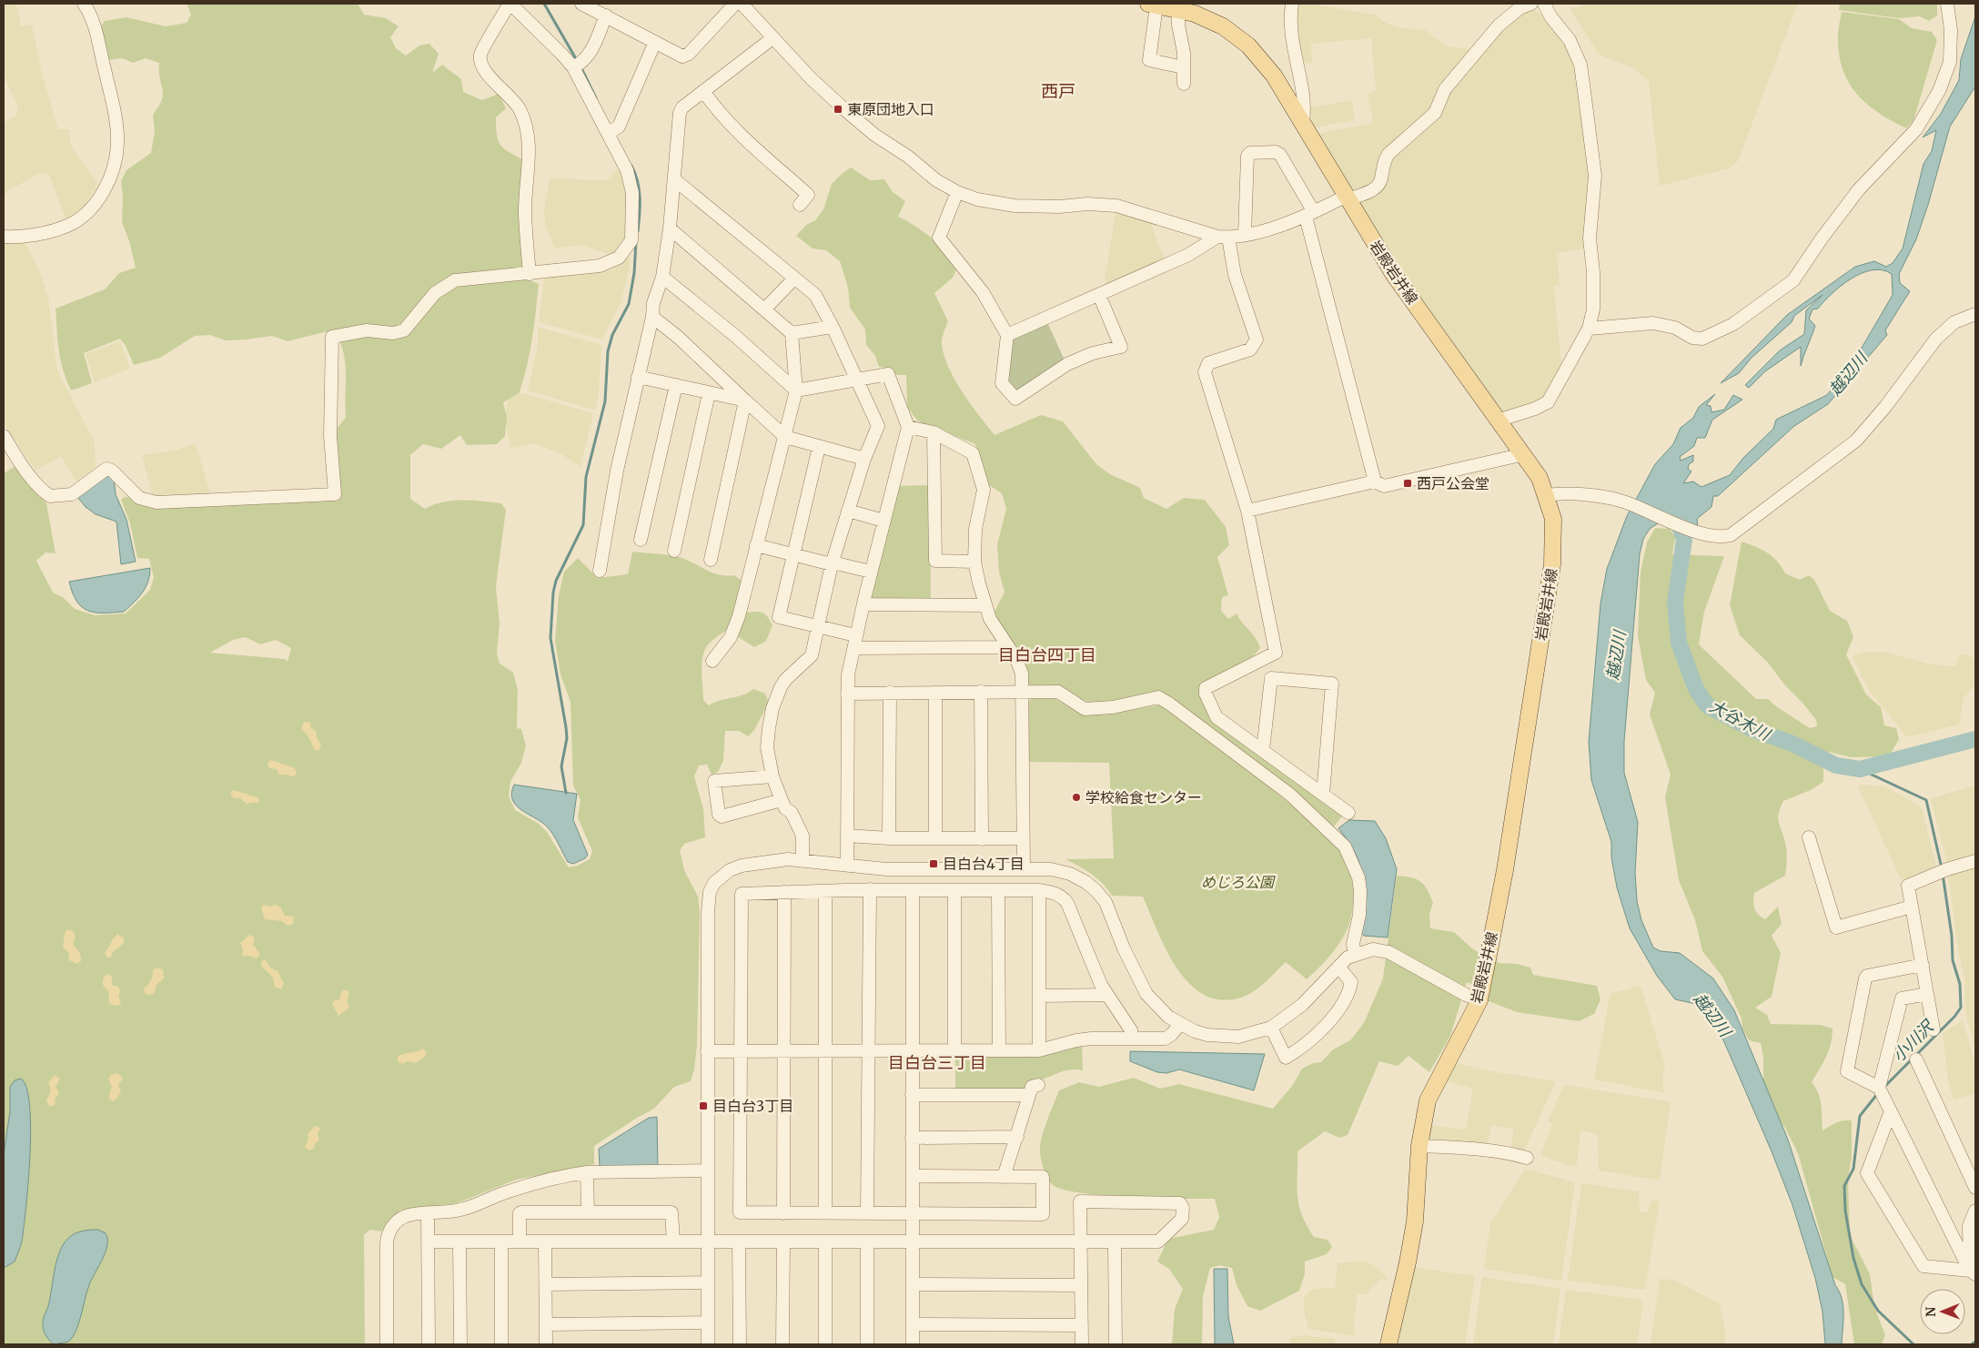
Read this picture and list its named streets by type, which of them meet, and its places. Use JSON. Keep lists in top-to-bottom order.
{
  "streets": {
    "main road": ["岩殿岩井線"]
  },
  "districts": ["西戸", "目白台四丁目", "目白台三丁目"],
  "water": ["越辺川", "大谷木川", "小川沢"],
  "parks": ["めじろ公園"],
  "places": {
    "transit": [
      "東原団地入口",
      "西戸公会堂",
      "目白台4丁目",
      "目白台3丁目"
    ],
    "other": ["学校給食センター"]
  },
  "north": "left"
}
